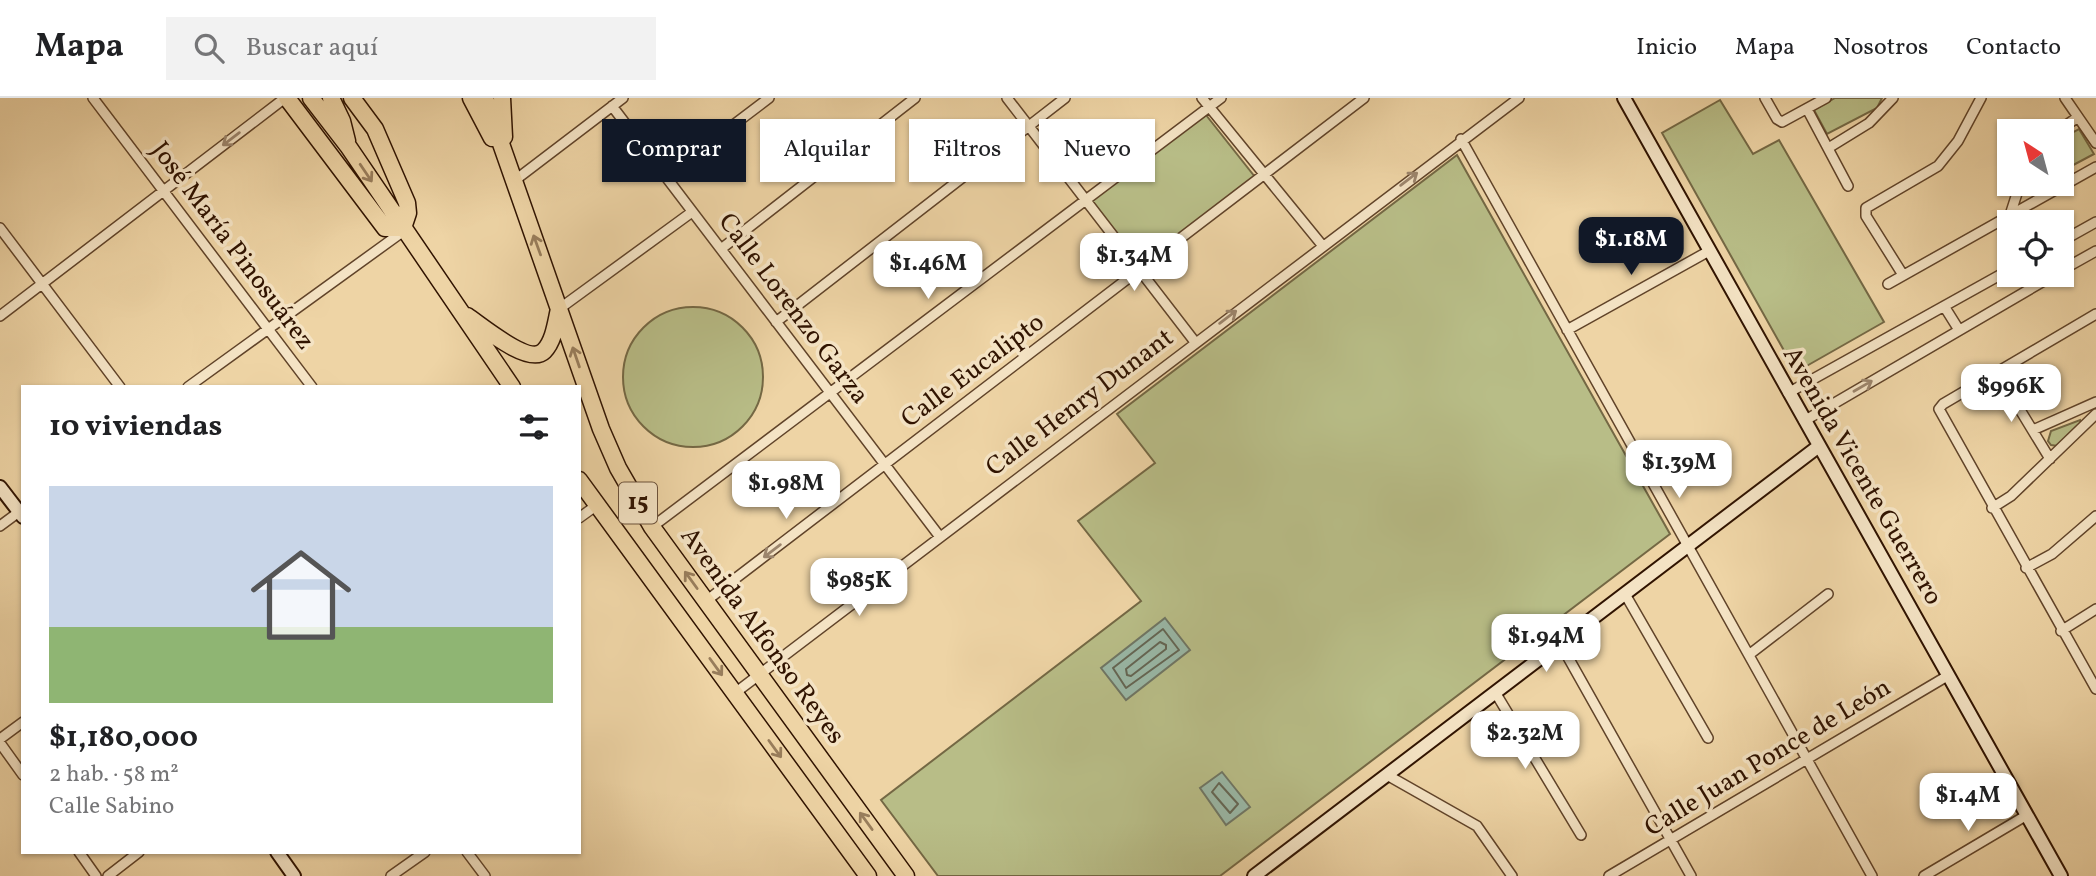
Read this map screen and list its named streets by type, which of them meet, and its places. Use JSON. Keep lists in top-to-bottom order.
{
  "streets": {
    "highway": ["15", "Avenida Alfonso Reyes"],
    "main road": ["Avenida Vicente Guerrero"],
    "street": [
      "José María Pinosuárez",
      "Calle Lorenzo Garza",
      "Calle Eucalipto",
      "Calle Henry Dunant",
      "Calle Juan Ponce de León"
    ]
  },
  "crossings": [
    ["Calle Lorenzo Garza", "Calle Eucalipto"],
    ["Calle Lorenzo Garza", "Calle Henry Dunant"],
    ["Calle Eucalipto", "Avenida Alfonso Reyes"],
    ["Calle Henry Dunant", "15"],
    ["Calle Henry Dunant", "Avenida Alfonso Reyes"],
    ["Avenida Vicente Guerrero", "Calle Juan Ponce de León"]
  ],
  "north": "top left",
  "page": {
    "header": "Mapa",
    "search": "Buscar aquí",
    "nav": [
      "Inicio",
      "Mapa",
      "Nosotros",
      "Contacto"
    ],
    "chip": [
      "Comprar",
      "Alquilar",
      "Filtros",
      "Nuevo"
    ],
    "price": [
      "$1.18M",
      "$1.34M",
      "$1.46M",
      "$996K",
      "$1.39M",
      "$1.98M",
      "$985K",
      "$1.94M",
      "$2.32M",
      "$1.4M"
    ],
    "heading": "10 viviendas",
    "list": [
      {
        "name": "$1,180,000",
        "note": "2 hab. · 58 m² · Calle Sabino"
      }
    ]
  }
}
